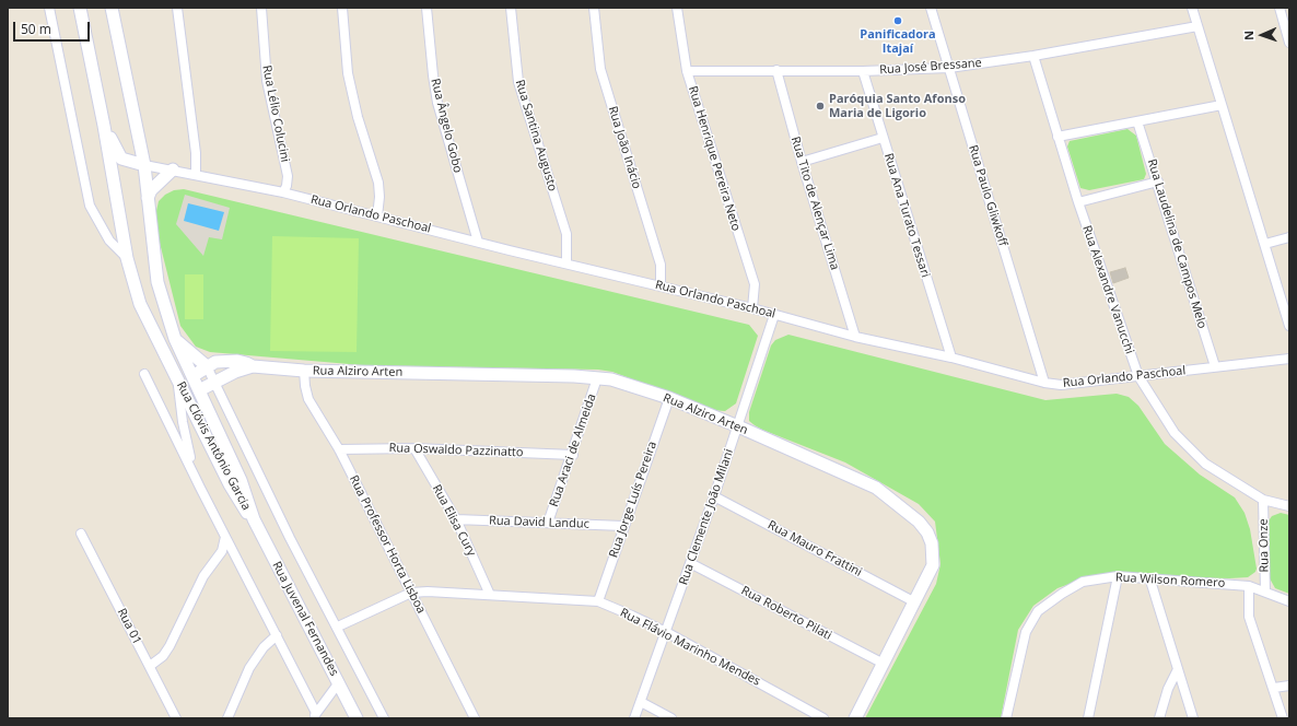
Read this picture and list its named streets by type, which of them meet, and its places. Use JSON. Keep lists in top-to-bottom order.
{
  "streets": {
    "main road": ["Rua Alziro Arten", "Rua Clóvis Antônio Garcia", "Rua Juvenal Fernandes"],
    "street": [
      "Rua José Bressane",
      "Rua Lélio Colucini",
      "Rua Ângelo Gobo",
      "Rua Santina Augusto",
      "Rua João Inácio",
      "Rua Henrique Pereira Neto",
      "Rua Paulo Gliwkoff",
      "Rua Tito de Alençar Lima",
      "Rua Orlando Paschoal",
      "Rua Ana Turato Tessari",
      "Rua Laudelina de Campos Melo",
      "Rua Alexandre Vanucchi",
      "Rua Oswaldo Pazzinatto",
      "Rua Araci de Almeida",
      "Rua Jorge Luís Pereira",
      "Rua Clemente João Milani",
      "Rua Elisa Cury",
      "Rua David Landuc",
      "Rua Professor Horta Lisboa",
      "Rua Onze",
      "Rua Mauro Frattini",
      "Rua Wilson Romero",
      "Rua Roberto Pilati",
      "Rua 01",
      "Rua Flávio Marinho Mendes"
    ]
  },
  "crossings": [
    ["Rua José Bressane", "Rua Henrique Pereira Neto"],
    ["Rua José Bressane", "Rua Paulo Gliwkoff"],
    ["Rua José Bressane", "Rua Tito de Alençar Lima"],
    ["Rua José Bressane", "Rua Ana Turato Tessari"],
    ["Rua José Bressane", "Rua Alexandre Vanucchi"],
    ["Rua Lélio Colucini", "Rua Orlando Paschoal"],
    ["Rua Ângelo Gobo", "Rua Orlando Paschoal"],
    ["Rua Santina Augusto", "Rua Orlando Paschoal"],
    ["Rua João Inácio", "Rua Orlando Paschoal"],
    ["Rua Henrique Pereira Neto", "Rua Orlando Paschoal"],
    ["Rua Paulo Gliwkoff", "Rua Orlando Paschoal"],
    ["Rua Tito de Alençar Lima", "Rua Orlando Paschoal"],
    ["Rua Orlando Paschoal", "Rua Ana Turato Tessari"],
    ["Rua Orlando Paschoal", "Rua Laudelina de Campos Melo"],
    ["Rua Orlando Paschoal", "Rua Alexandre Vanucchi"],
    ["Rua Orlando Paschoal", "Rua Clóvis Antônio Garcia"],
    ["Rua Orlando Paschoal", "Rua Clemente João Milani"],
    ["Rua Alexandre Vanucchi", "Rua Onze"],
    ["Rua Alziro Arten", "Rua Clóvis Antônio Garcia"],
    ["Rua Alziro Arten", "Rua Araci de Almeida"],
    ["Rua Alziro Arten", "Rua Jorge Luís Pereira"],
    ["Rua Alziro Arten", "Rua Clemente João Milani"],
    ["Rua Alziro Arten", "Rua Professor Horta Lisboa"],
    ["Rua Alziro Arten", "Rua Mauro Frattini"],
    ["Rua Alziro Arten", "Rua Roberto Pilati"],
    ["Rua Alziro Arten", "Rua Juvenal Fernandes"],
    ["Rua Clóvis Antônio Garcia", "Rua Juvenal Fernandes"],
    ["Rua Oswaldo Pazzinatto", "Rua Araci de Almeida"],
    ["Rua Oswaldo Pazzinatto", "Rua Elisa Cury"],
    ["Rua Oswaldo Pazzinatto", "Rua Professor Horta Lisboa"],
    ["Rua Araci de Almeida", "Rua David Landuc"],
    ["Rua Jorge Luís Pereira", "Rua David Landuc"],
    ["Rua Jorge Luís Pereira", "Rua Flávio Marinho Mendes"],
    ["Rua Clemente João Milani", "Rua Mauro Frattini"],
    ["Rua Clemente João Milani", "Rua Roberto Pilati"],
    ["Rua Clemente João Milani", "Rua Flávio Marinho Mendes"],
    ["Rua Elisa Cury", "Rua David Landuc"],
    ["Rua Elisa Cury", "Rua Flávio Marinho Mendes"],
    ["Rua Professor Horta Lisboa", "Rua Flávio Marinho Mendes"],
    ["Rua Onze", "Rua Wilson Romero"]
  ],
  "places": ["Panificadora Itajaí", "Paróquia Santo Afonso Maria de Ligorio"],
  "scale_bar": "50 m",
  "north": "left"
}
